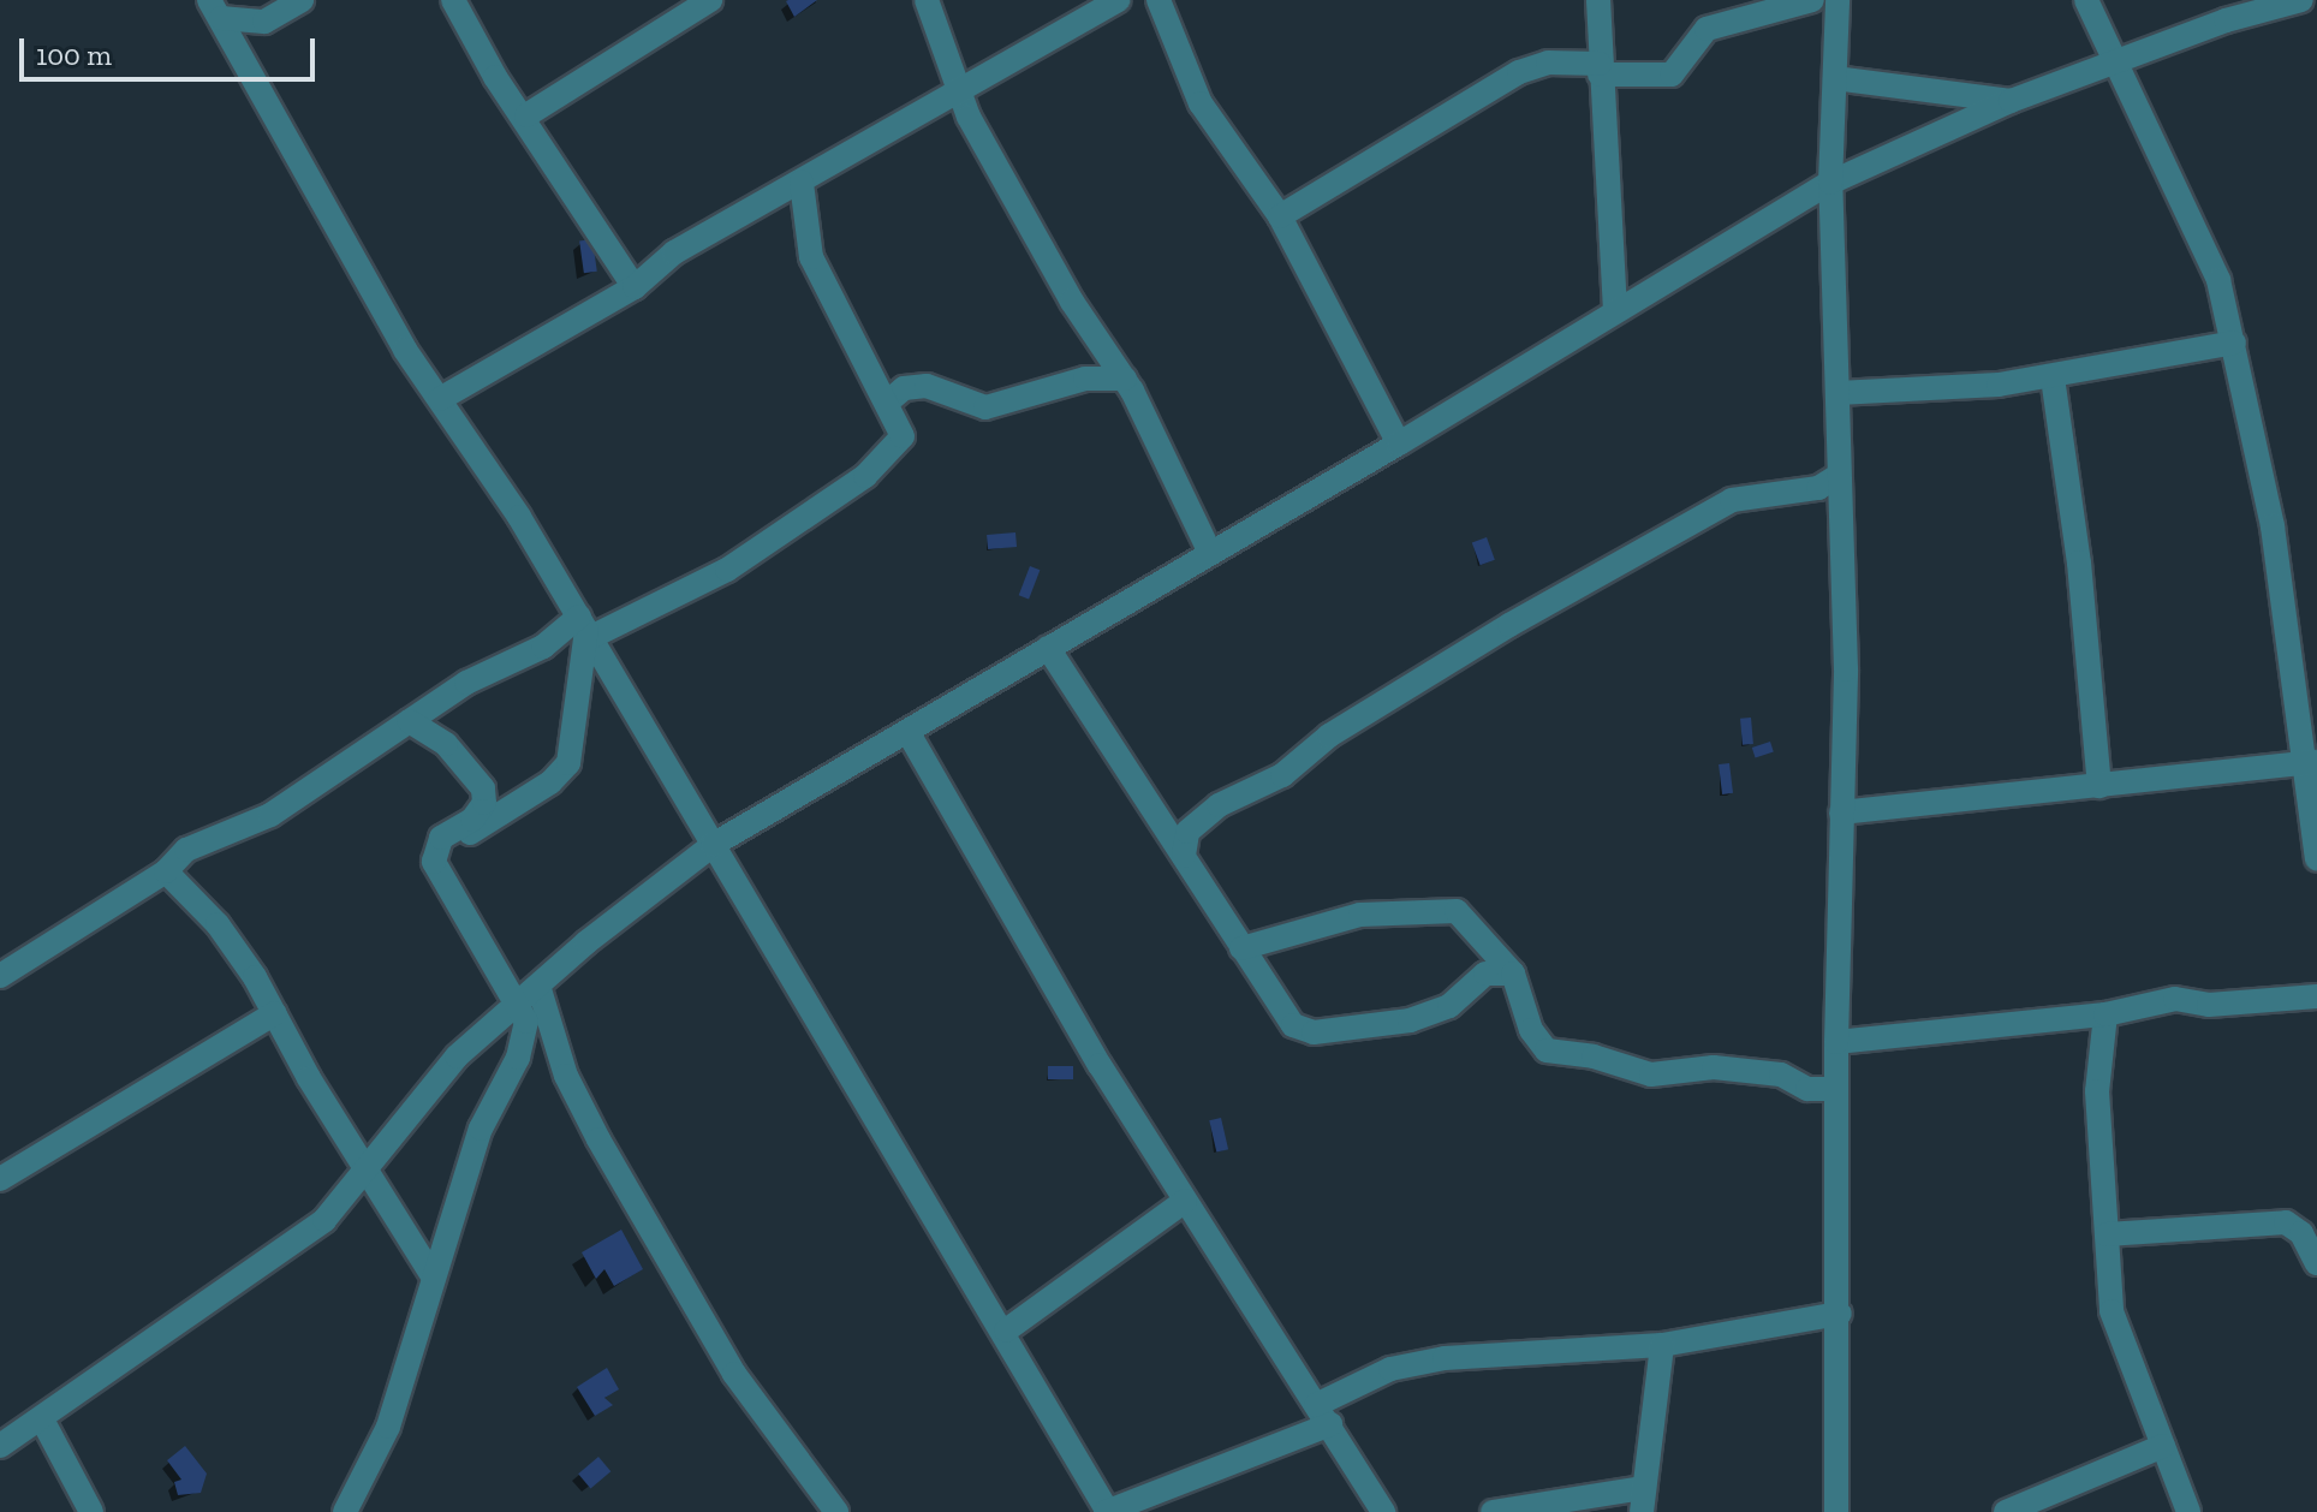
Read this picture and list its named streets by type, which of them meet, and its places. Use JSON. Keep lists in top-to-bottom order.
{
  "scale_bar": "100 m"
}
